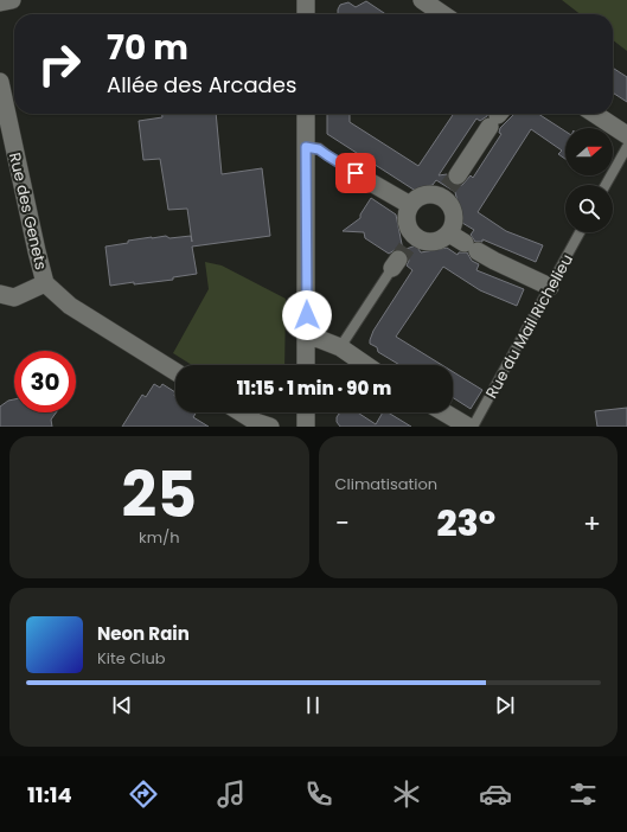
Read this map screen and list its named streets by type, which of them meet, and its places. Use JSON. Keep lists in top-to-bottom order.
{
  "streets": {
    "street": ["Rue des Genets"],
    "lane": ["Rue du Mail Richelieu"]
  },
  "north": "right",
  "page": {
    "turn": ["70 m", "Allée des Arcades"],
    "limit": "30",
    "trip": "11:15 · 1 min · 90 m",
    "tile": [
      ["25", "km/h"],
      "Climatisation"
    ],
    "heat": ["−", "23°", "+"],
    "song": ["Neon Rain", "Kite Club"],
    "tabs": "11:14"
  }
}
